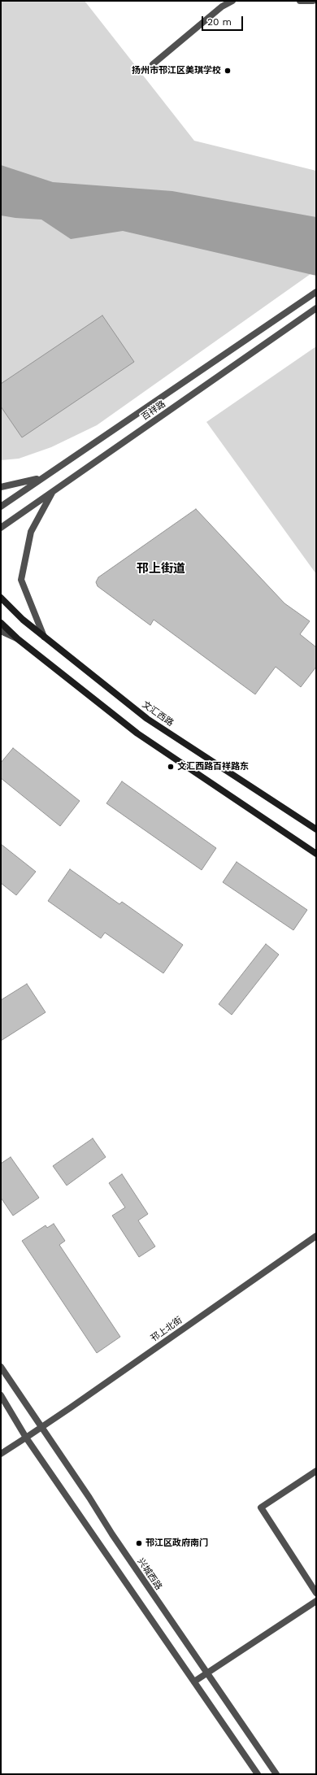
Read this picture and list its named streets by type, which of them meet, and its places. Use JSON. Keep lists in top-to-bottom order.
{
  "streets": {
    "main road": ["文汇西路"],
    "street": ["百祥路", "邗上北街", "兴城西路"]
  },
  "crossings": [
    ["邗上北街", "兴城西路"]
  ],
  "districts": ["邗上街道"],
  "places": ["扬州市邗江区美琪学校", "文汇西路百祥路东", "邗江区政府南门"],
  "scale_bar": "20 m"
}
